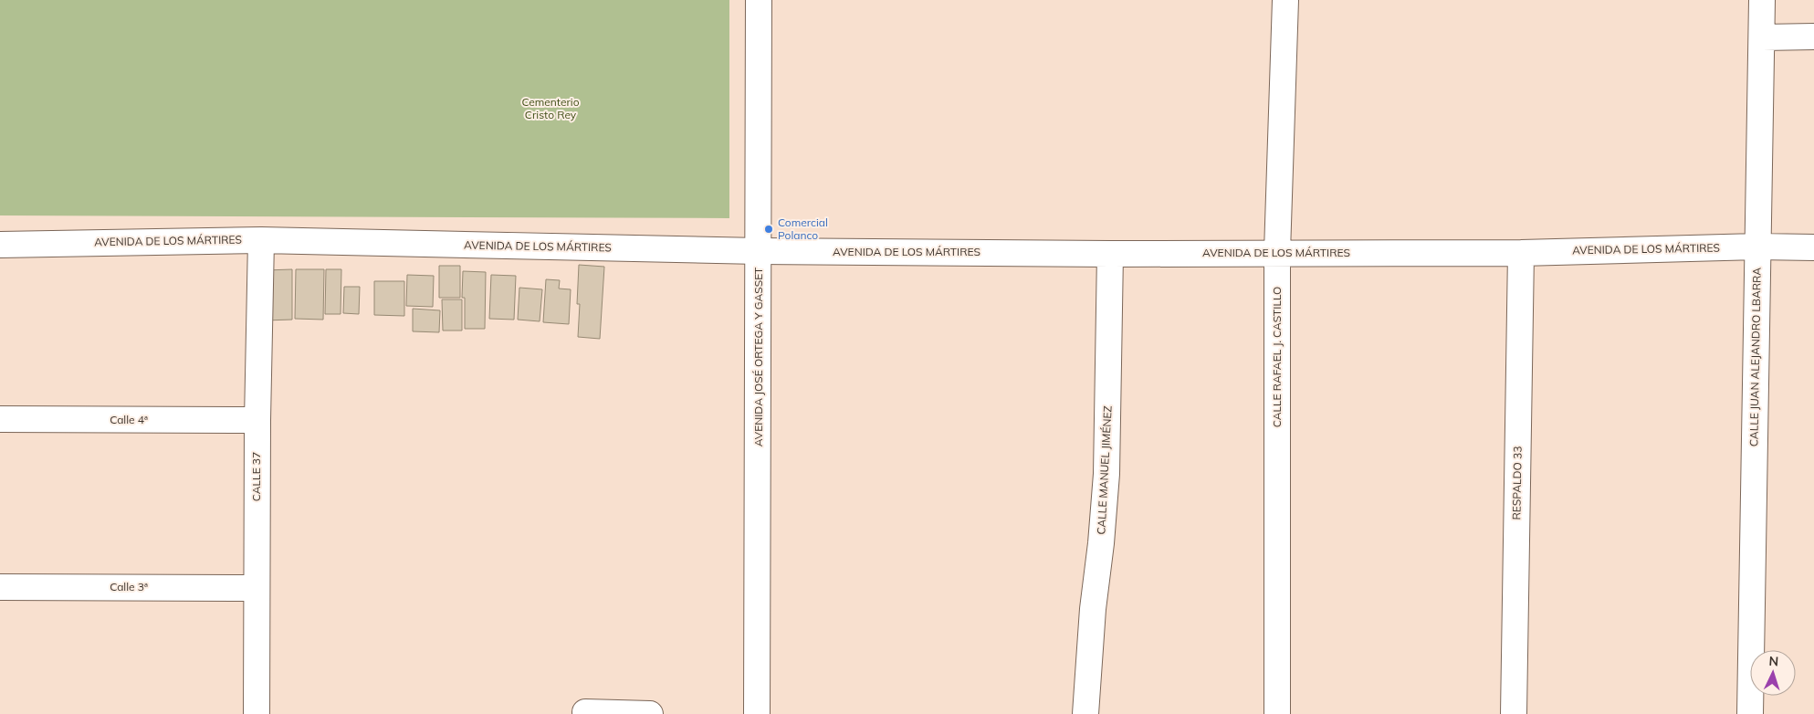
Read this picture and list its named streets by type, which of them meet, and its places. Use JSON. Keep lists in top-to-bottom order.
{
  "streets": {
    "street": [
      "AVENIDA DE LOS MÁRTIRES",
      "AVENIDA JOSÉ ORTEGA Y GASSET",
      "CALLE RAFAEL J. CASTILLO",
      "CALLE JUAN ALEJANDRO LBARRA",
      "Calle 4ª",
      "CALLE MANUEL JIMÉNEZ",
      "CALLE 37",
      "RESPALDO 33",
      "Calle 3ª"
    ]
  },
  "crossings": [
    ["AVENIDA DE LOS MÁRTIRES", "AVENIDA JOSÉ ORTEGA Y GASSET"],
    ["AVENIDA DE LOS MÁRTIRES", "CALLE RAFAEL J. CASTILLO"],
    ["AVENIDA DE LOS MÁRTIRES", "CALLE JUAN ALEJANDRO LBARRA"],
    ["AVENIDA DE LOS MÁRTIRES", "CALLE MANUEL JIMÉNEZ"],
    ["AVENIDA DE LOS MÁRTIRES", "CALLE 37"],
    ["AVENIDA DE LOS MÁRTIRES", "RESPALDO 33"],
    ["Calle 4ª", "CALLE 37"],
    ["CALLE 37", "Calle 3ª"]
  ],
  "parks": ["Cementerio Cristo Rey"],
  "places": ["Comercial Polanco"],
  "north": "top"
}
